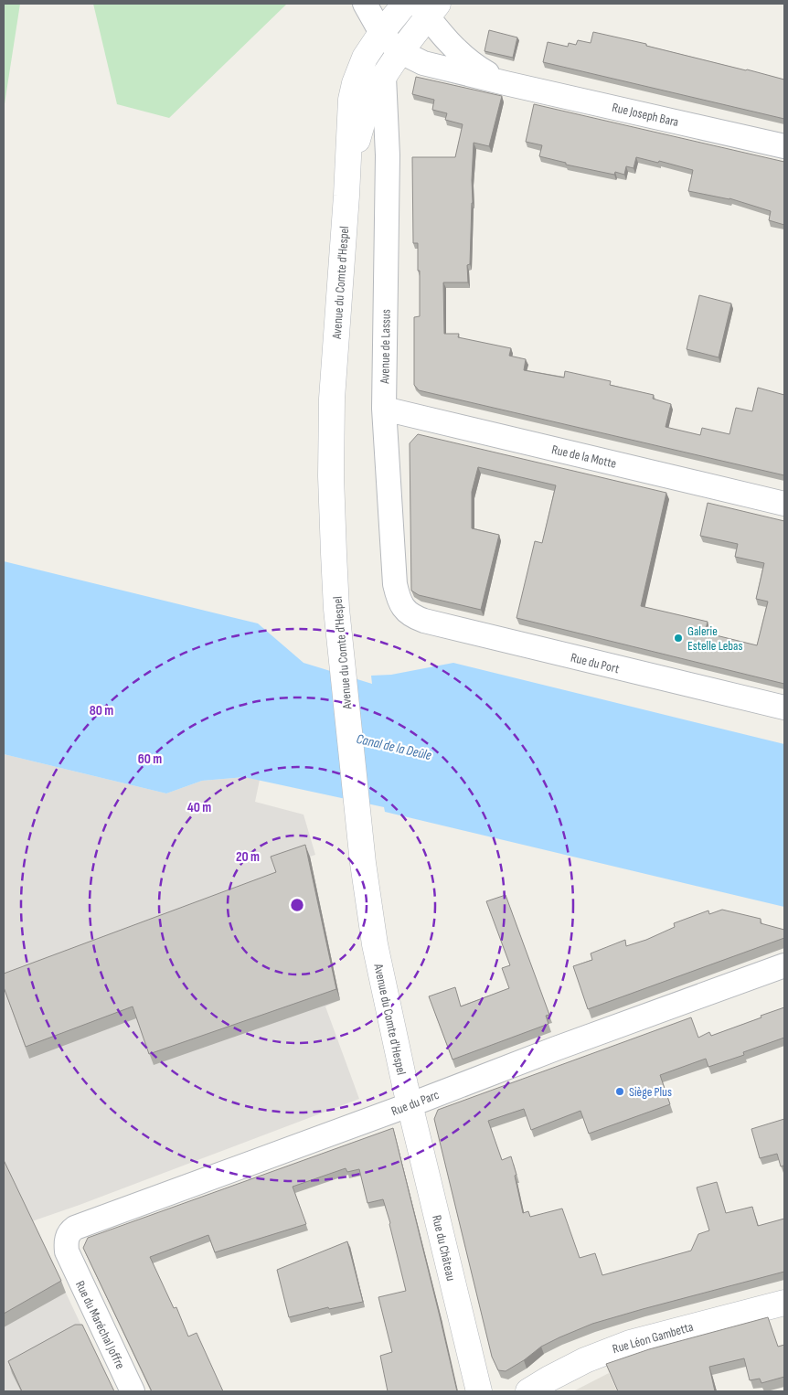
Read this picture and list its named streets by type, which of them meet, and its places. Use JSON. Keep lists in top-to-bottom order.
{
  "streets": {
    "street": [
      "Rue Joseph Bara",
      "Avenue du Comte d'Hespel",
      "Avenue de Lassus",
      "Rue de la Motte",
      "Rue du Port",
      "Rue du Parc",
      "Rue du Château",
      "Rue du Maréchal Joffre",
      "Rue Léon Gambetta"
    ]
  },
  "crossings": [
    ["Rue Joseph Bara", "Avenue du Comte d'Hespel"],
    ["Avenue du Comte d'Hespel", "Avenue de Lassus"],
    ["Avenue du Comte d'Hespel", "Rue du Parc"],
    ["Avenue du Comte d'Hespel", "Rue du Château"],
    ["Avenue de Lassus", "Rue de la Motte"],
    ["Avenue de Lassus", "Rue du Port"],
    ["Rue du Parc", "Rue du Château"],
    ["Rue du Parc", "Rue du Maréchal Joffre"]
  ],
  "water": ["Canal de la Deûle"],
  "places": ["Galerie Estelle Lebas", "Siège Plus"],
  "rings": [
    "80 m",
    "60 m",
    "40 m",
    "20 m"
  ]
}
